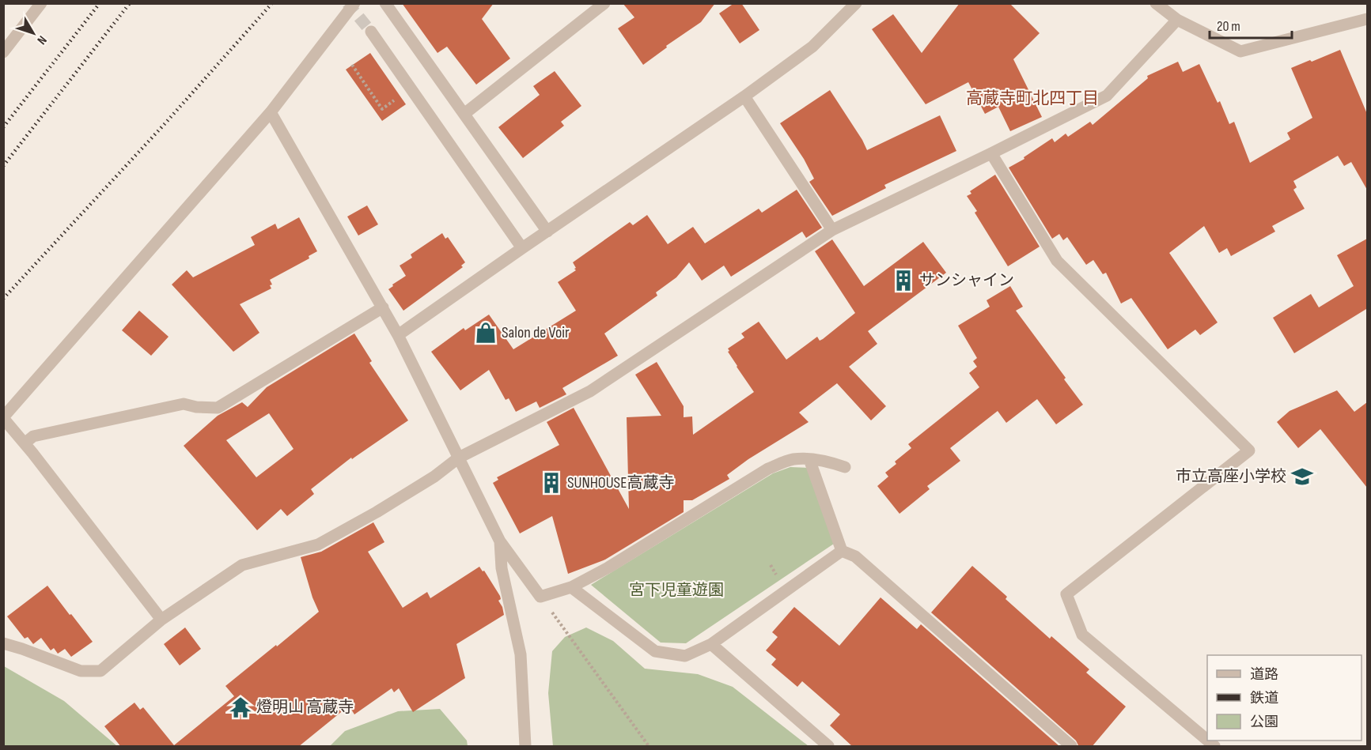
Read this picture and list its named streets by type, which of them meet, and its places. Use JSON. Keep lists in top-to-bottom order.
{
  "districts": ["高蔵寺町北四丁目"],
  "parks": ["宮下児童遊園"],
  "places": {
    "building": ["サンシャイン", "SUNHOUSE高蔵寺"],
    "shop": ["Salon de Voir"],
    "school or university": ["市立高座小学校"],
    "temple": ["燈明山 高蔵寺"]
  },
  "legend": ["道路", "鉄道", "公園"],
  "scale_bar": "20 m",
  "north": "bottom right"
}
